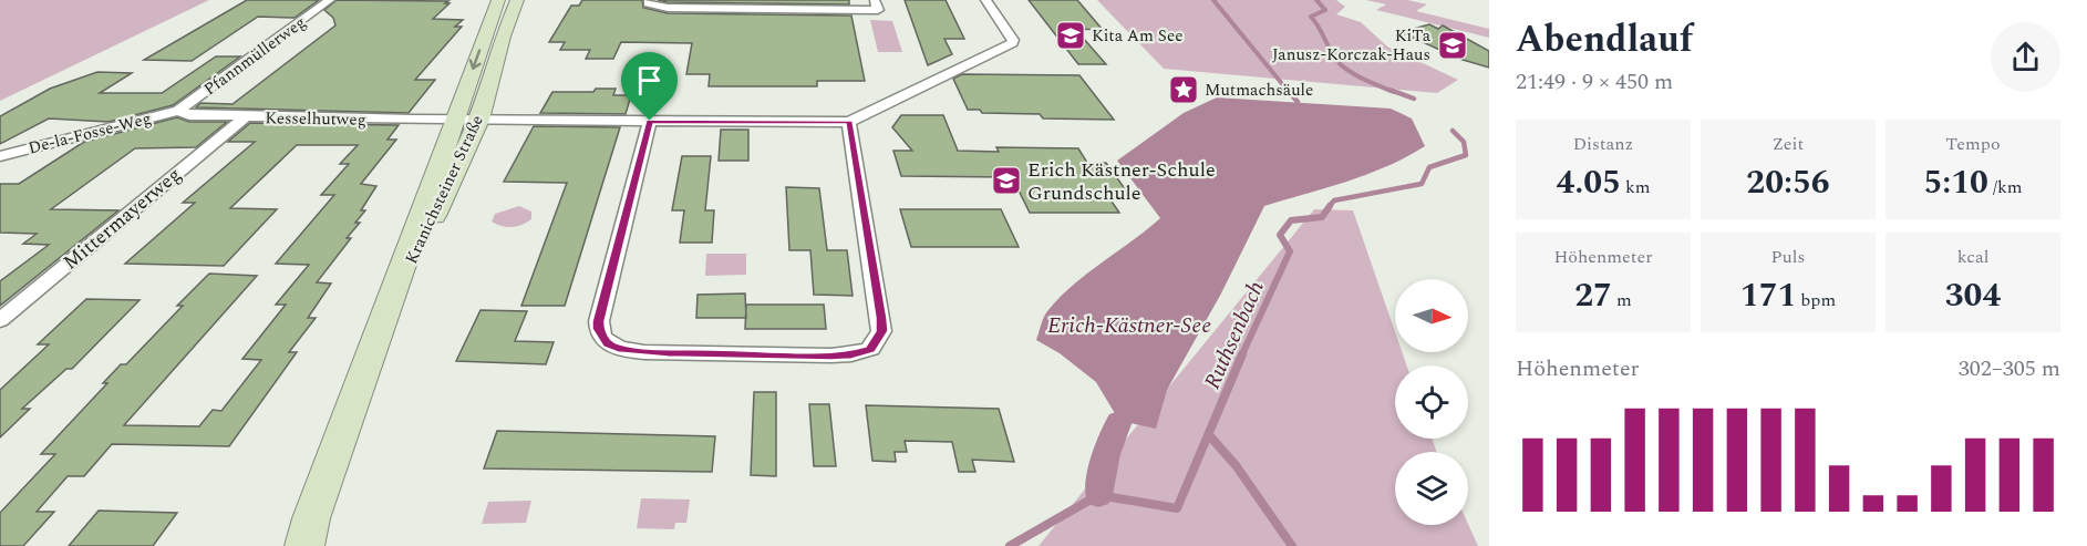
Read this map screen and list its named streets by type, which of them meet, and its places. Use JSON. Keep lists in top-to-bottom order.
{
  "streets": {
    "main road": ["Kranichsteiner Straße"],
    "street": [
      "Pfannmüllerweg",
      "Kesselhutweg",
      "De-la-Fosse-Weg",
      "Mittermayerweg"
    ]
  },
  "crossings": [
    ["Pfannmüllerweg", "Kesselhutweg"],
    ["Pfannmüllerweg", "De-la-Fosse-Weg"],
    ["Kesselhutweg", "De-la-Fosse-Weg"],
    ["Kesselhutweg", "Kranichsteiner Straße"],
    ["Kesselhutweg", "Mittermayerweg"]
  ],
  "water": ["Erich-Kästner-See", "Ruthsenbach"],
  "places": {
    "school or university": ["Kita Am See", "KiTa Janusz-Korczak-Haus", "Erich Kästner-Schule Grundschule"],
    "place": ["Mutmachsäule"]
  },
  "north": "right",
  "page": {
    "heading": ["Abendlauf", "21:49 · 9 × 450 m"],
    "stats": [
      ["Distanz", "4.05 km"],
      ["Zeit", "20:56"],
      ["Tempo", "5:10 /km"],
      ["Höhenmeter", "27 m"],
      ["Puls", "171 bpm"],
      ["kcal", "304"]
    ],
    "chart": ["Höhenmeter", "302–305 m"]
  }
}
